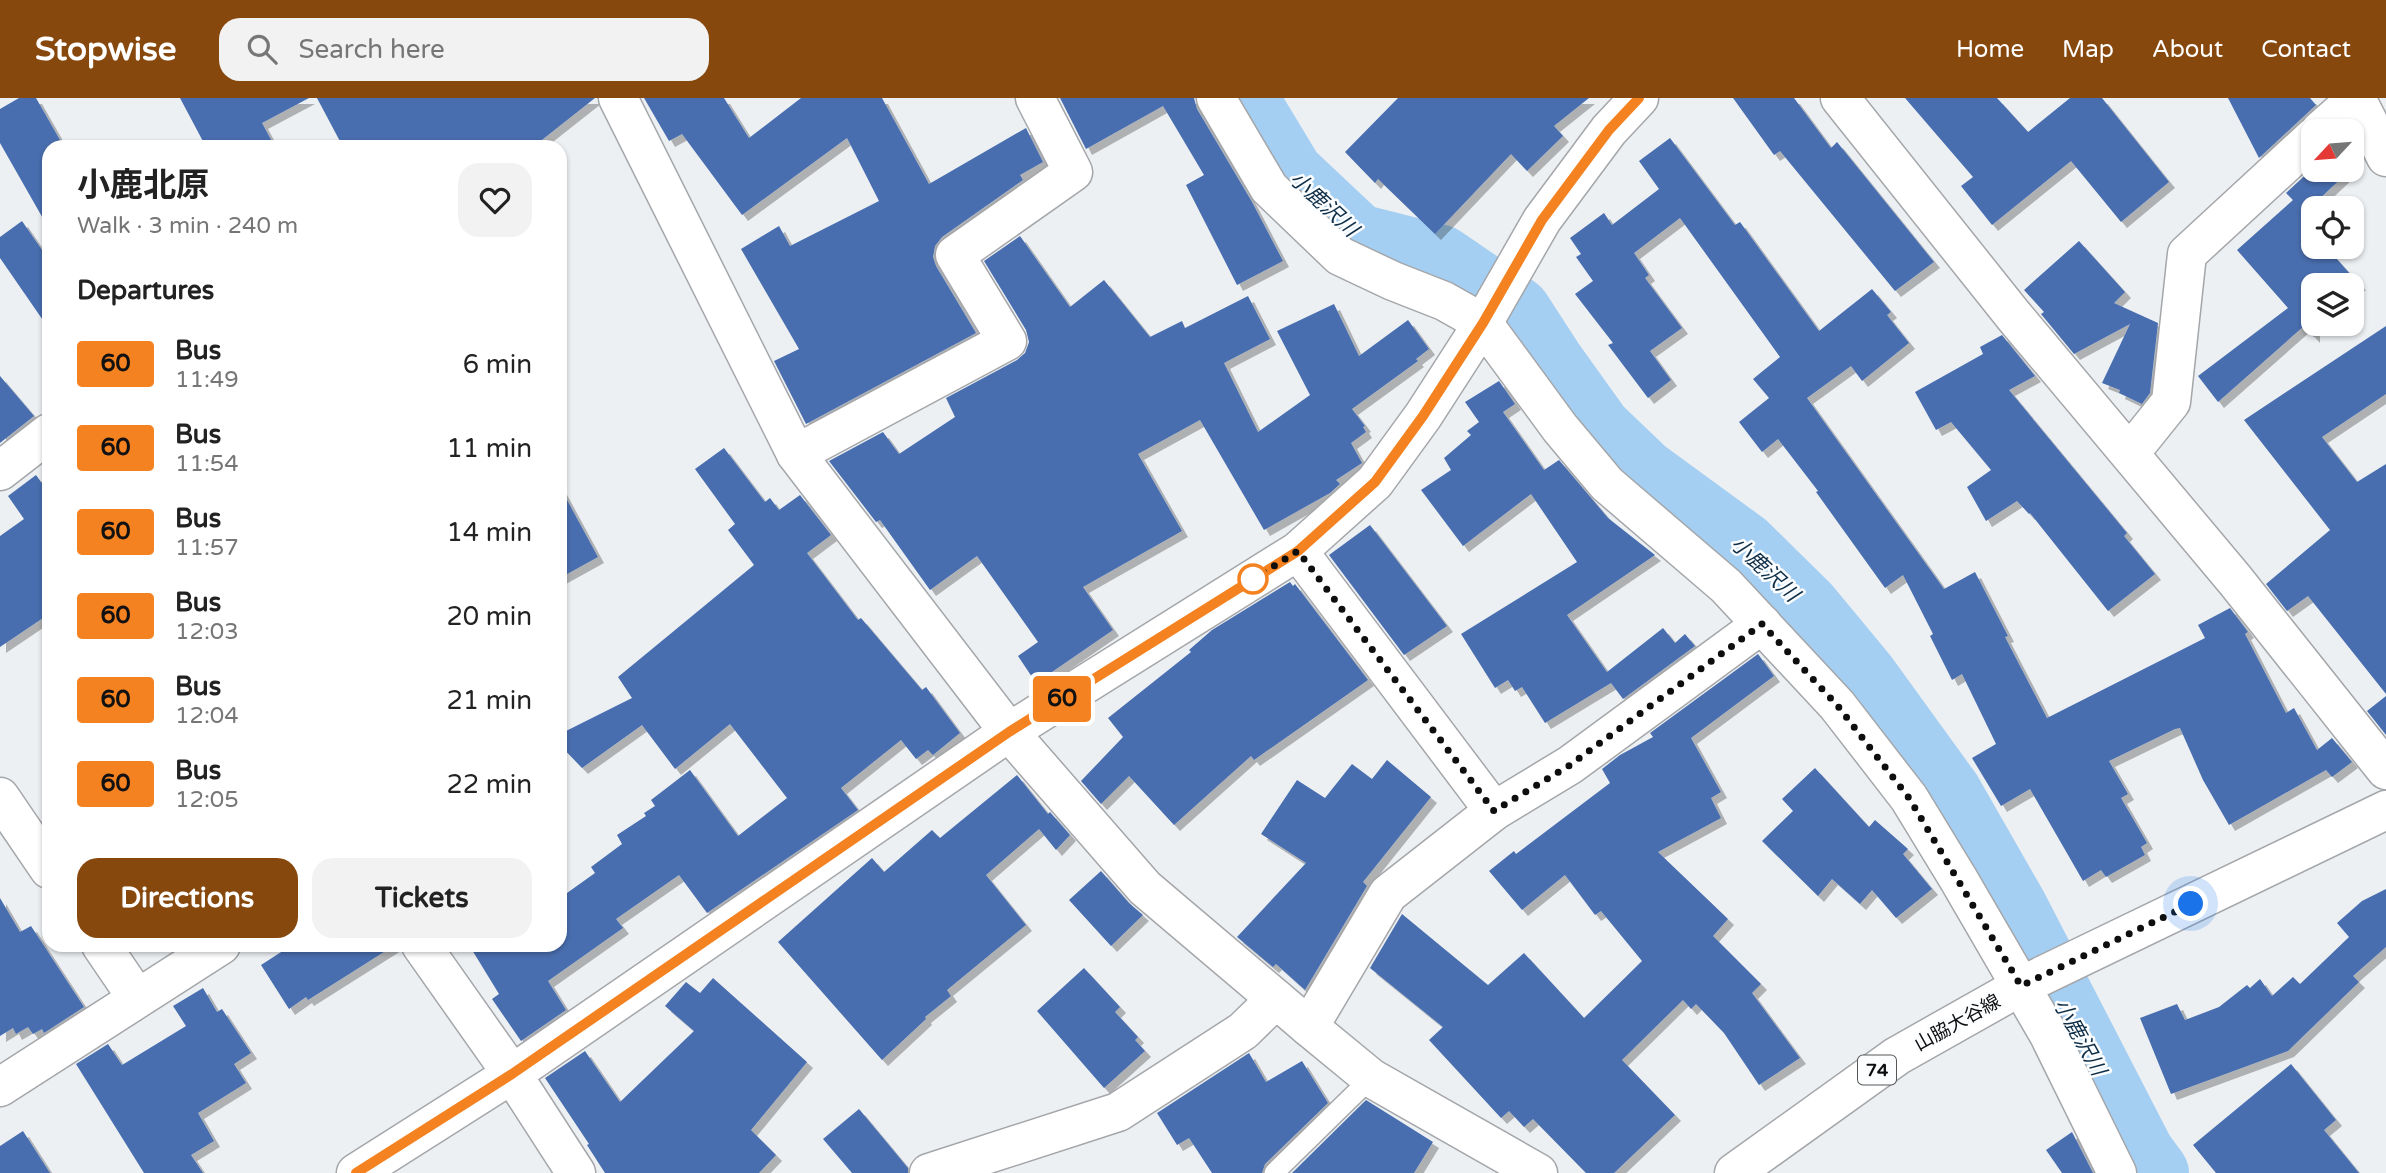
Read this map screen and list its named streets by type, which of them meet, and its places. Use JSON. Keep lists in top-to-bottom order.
{
  "streets": {
    "street": ["山脇大谷線", "74"]
  },
  "water": ["小鹿沢川"],
  "lines": ["bus line 60"],
  "north": "bottom left",
  "page": {
    "header": "Stopwise",
    "search": "Search here",
    "nav": [
      "Home",
      "Map",
      "About",
      "Contact"
    ],
    "on_map": "60",
    "heading": [
      ["小鹿北原", "Walk · 3 min · 240 m"],
      "Departures"
    ],
    "list": [
      {
        "mark": "60",
        "name": "Bus",
        "note": "11:49",
        "value": "6 min"
      },
      {
        "mark": "60",
        "name": "Bus",
        "note": "11:54",
        "value": "11 min"
      },
      {
        "mark": "60",
        "name": "Bus",
        "note": "11:57",
        "value": "14 min"
      },
      {
        "mark": "60",
        "name": "Bus",
        "note": "12:03",
        "value": "20 min"
      },
      {
        "mark": "60",
        "name": "Bus",
        "note": "12:04",
        "value": "21 min"
      },
      {
        "mark": "60",
        "name": "Bus",
        "note": "12:05",
        "value": "22 min"
      }
    ],
    "buttons": ["Directions", "Tickets"]
  }
}
